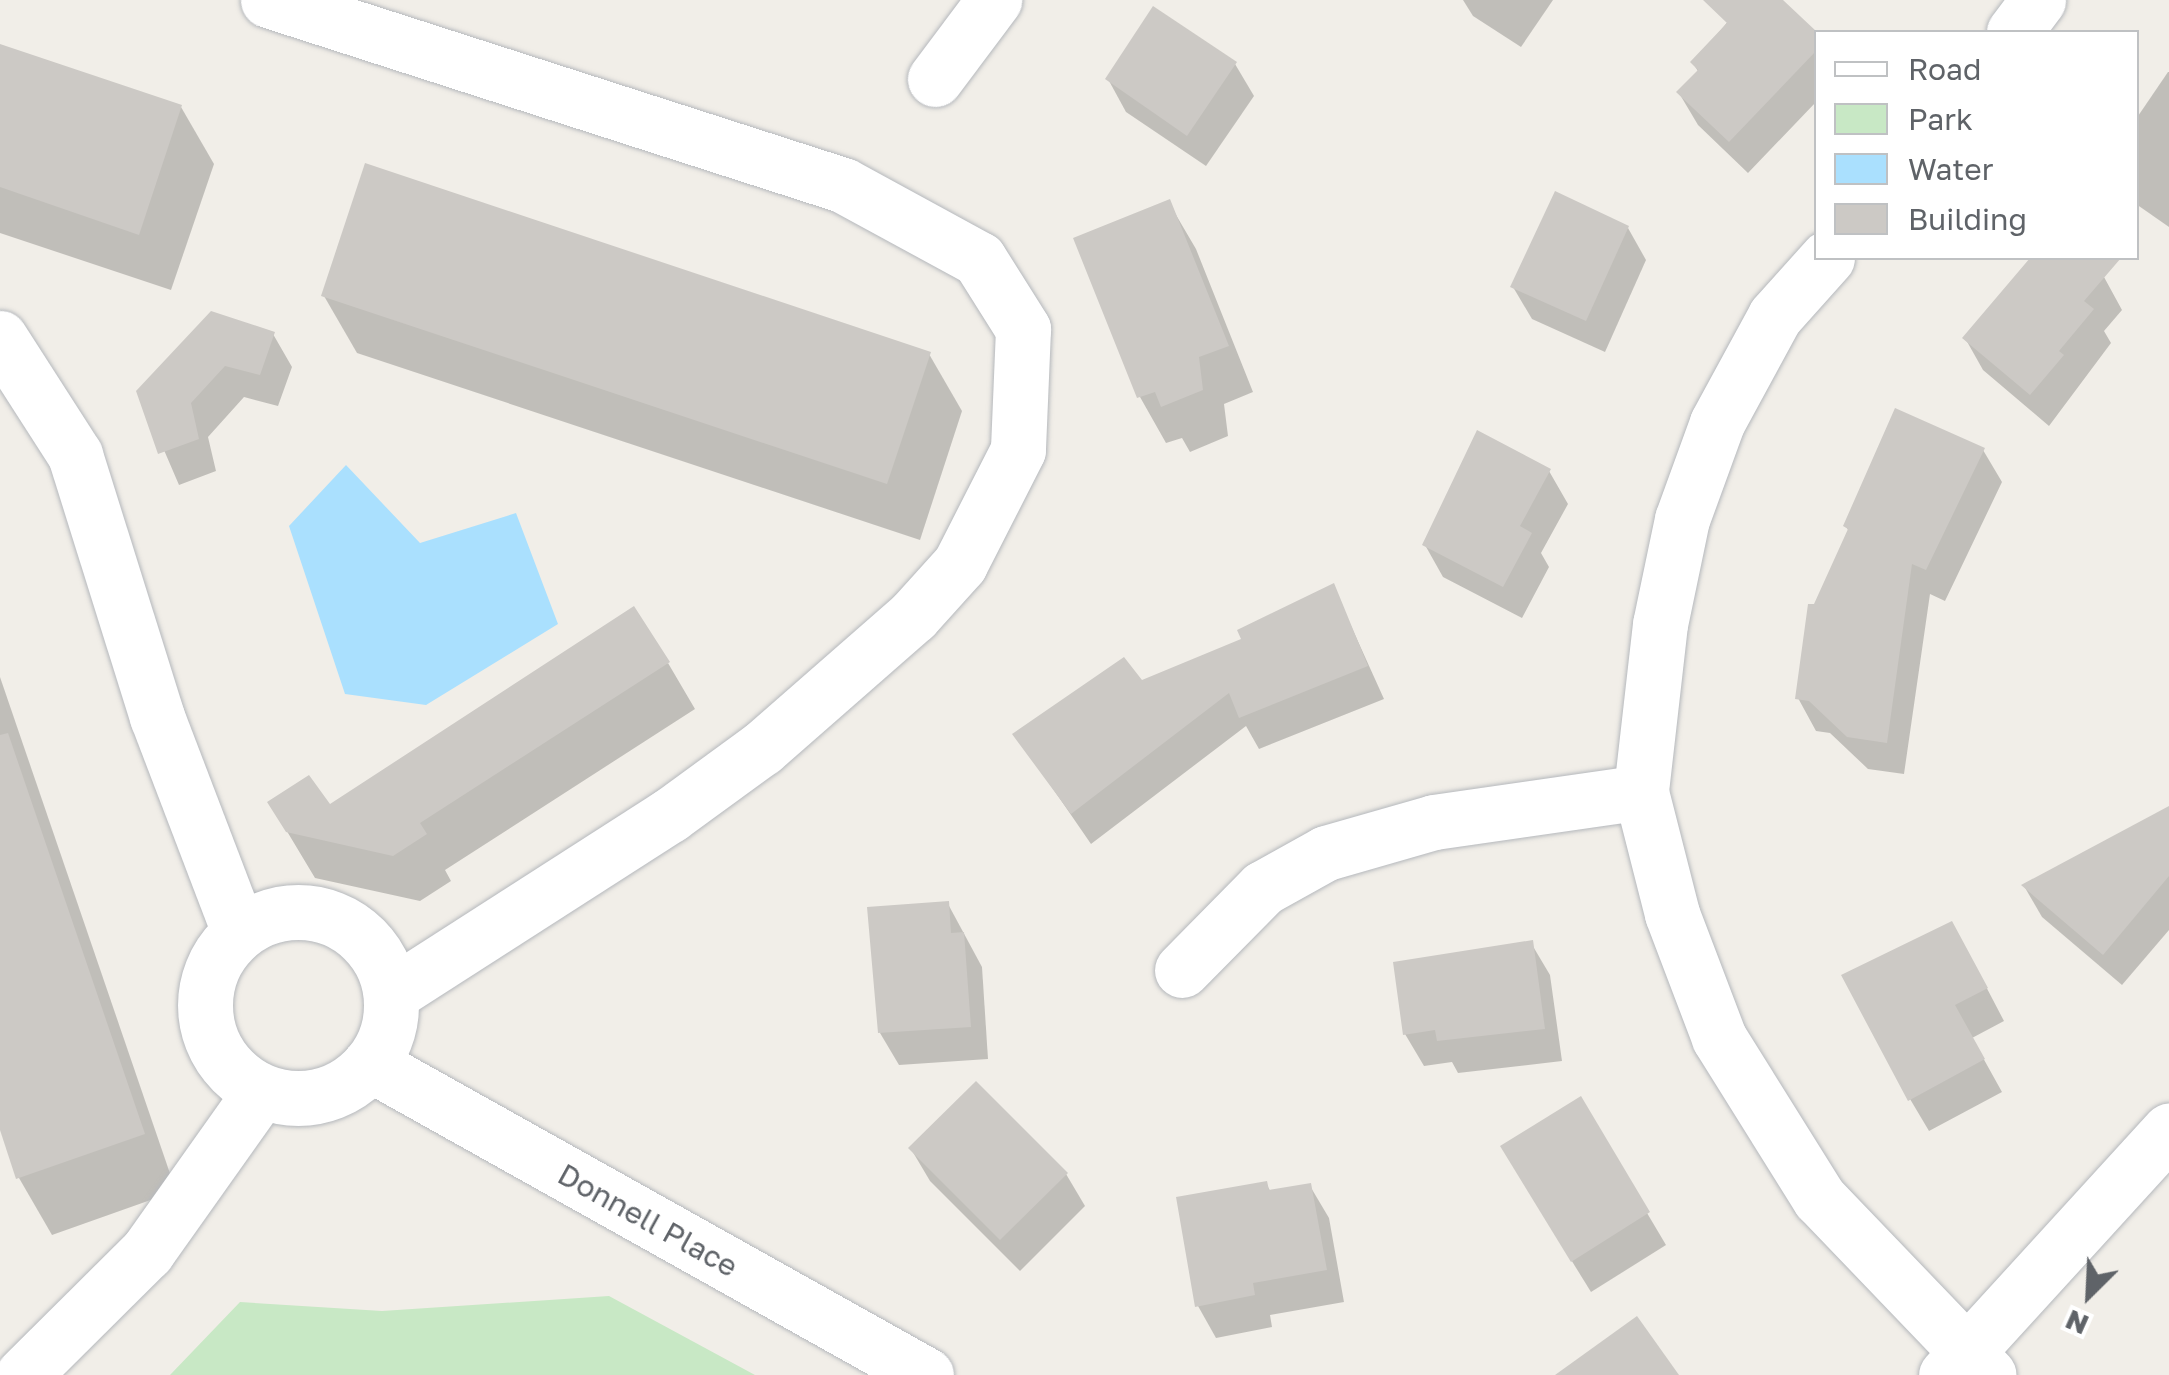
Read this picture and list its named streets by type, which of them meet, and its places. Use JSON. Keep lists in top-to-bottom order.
{
  "streets": {
    "street": ["Donnell Place"]
  },
  "legend": [
    "Road",
    "Park",
    "Water",
    "Building"
  ],
  "north": "bottom left"
}
